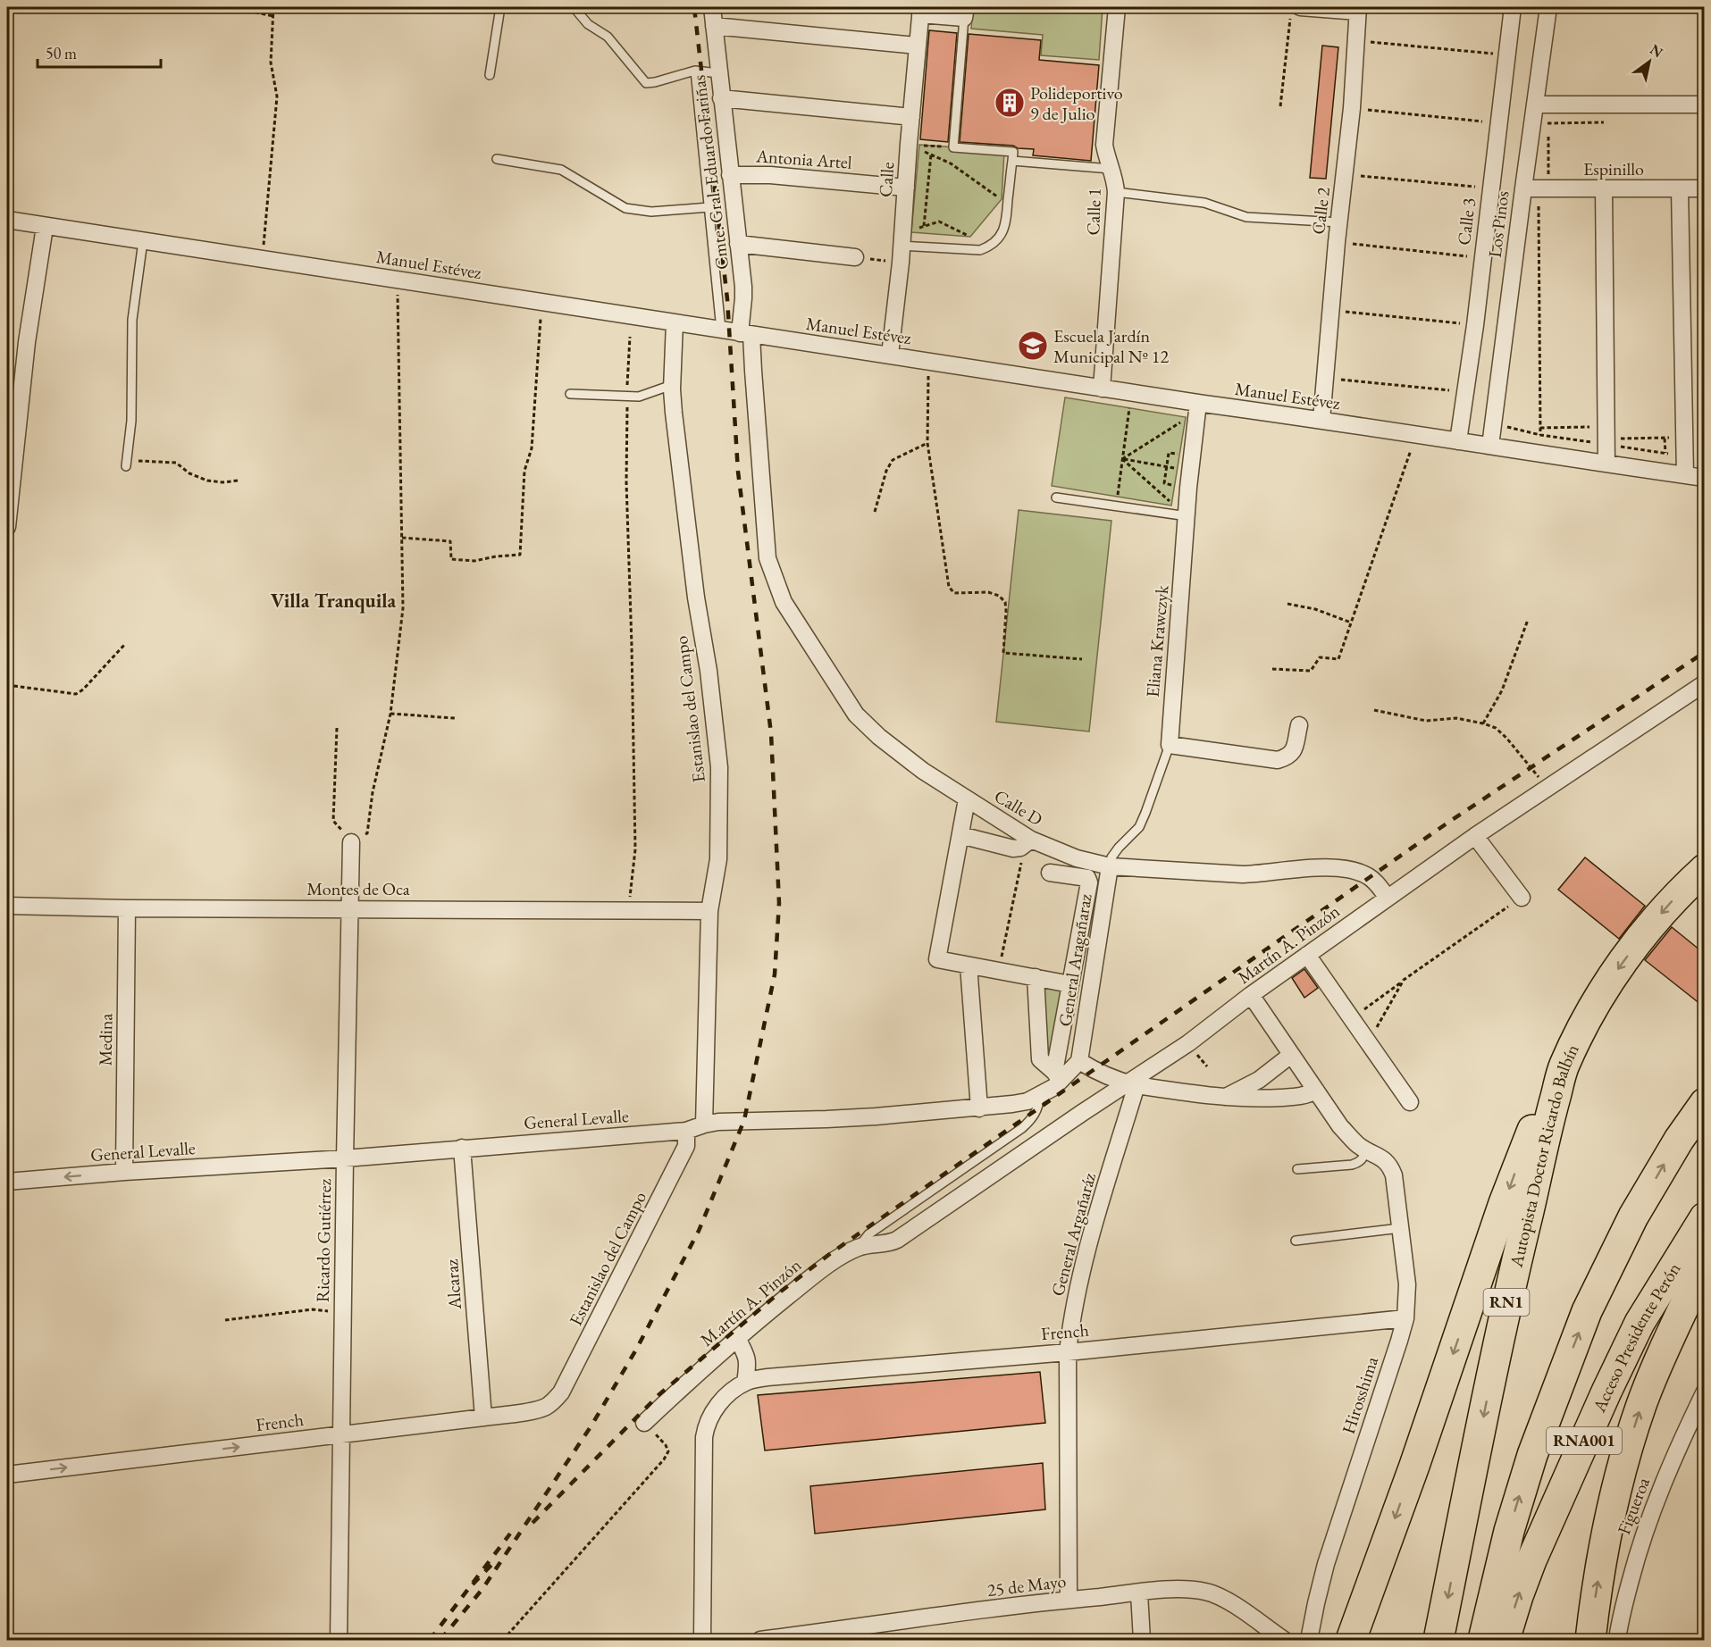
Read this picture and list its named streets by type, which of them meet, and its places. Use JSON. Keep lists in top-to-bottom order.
{
  "streets": {
    "highway": [
      "Autopista Doctor Ricardo Balbín",
      "RN1",
      "Acceso Presidente Perón",
      "RNA001"
    ],
    "street": [
      "Antonia Artel",
      "Espinillo",
      "Cmte. Gral. Eduardo Fariñas",
      "Calle",
      "Calle 2",
      "Calle 1",
      "Calle 3",
      "Los Pinos",
      "Manuel Estévez",
      "Eliana Krawczyk",
      "Estanislao del Campo",
      "Calle D",
      "Montes de Oca",
      "Martín A. Pinzón",
      "General Aragañaraz",
      "Medina",
      "General Levalle",
      "General Argañaráz",
      "Ricardo Gutiérrez",
      "Alcaraz",
      "M.artín A. Pinzón",
      "French",
      "Hirosshima",
      "Figueroa",
      "25 de Mayo"
    ]
  },
  "crossings": [
    ["Antonia Artel", "Cmte. Gral. Eduardo Fariñas"],
    ["Antonia Artel", "Calle"],
    ["Espinillo", "Los Pinos"],
    ["Cmte. Gral. Eduardo Fariñas", "Manuel Estévez"],
    ["Cmte. Gral. Eduardo Fariñas", "Calle D"],
    ["Calle", "Manuel Estévez"],
    ["Calle 2", "Manuel Estévez"],
    ["Calle 1", "Manuel Estévez"],
    ["Calle 3", "Manuel Estévez"],
    ["Los Pinos", "Manuel Estévez"],
    ["Manuel Estévez", "Eliana Krawczyk"],
    ["Manuel Estévez", "Estanislao del Campo"],
    ["Eliana Krawczyk", "Calle D"],
    ["Eliana Krawczyk", "General Aragañaraz"],
    ["Estanislao del Campo", "Montes de Oca"],
    ["Estanislao del Campo", "General Levalle"],
    ["Estanislao del Campo", "French"],
    ["Calle D", "Martín A. Pinzón"],
    ["Calle D", "General Aragañaraz"],
    ["Montes de Oca", "Medina"],
    ["Montes de Oca", "Ricardo Gutiérrez"],
    ["Martín A. Pinzón", "General Argañaráz"],
    ["Martín A. Pinzón", "M.artín A. Pinzón"],
    ["General Aragañaraz", "General Levalle"],
    ["Medina", "General Levalle"],
    ["General Levalle", "Ricardo Gutiérrez"],
    ["General Levalle", "Alcaraz"],
    ["General Argañaráz", "French"],
    ["General Argañaráz", "25 de Mayo"],
    ["Ricardo Gutiérrez", "French"],
    ["Alcaraz", "French"],
    ["French", "Hirosshima"]
  ],
  "districts": ["Villa Tranquila"],
  "places": {
    "building": ["Polideportivo 9 de Julio"],
    "school or university": ["Escuela Jardín Municipal Nº 12"]
  },
  "scale_bar": "50 m",
  "north": "top right"
}
